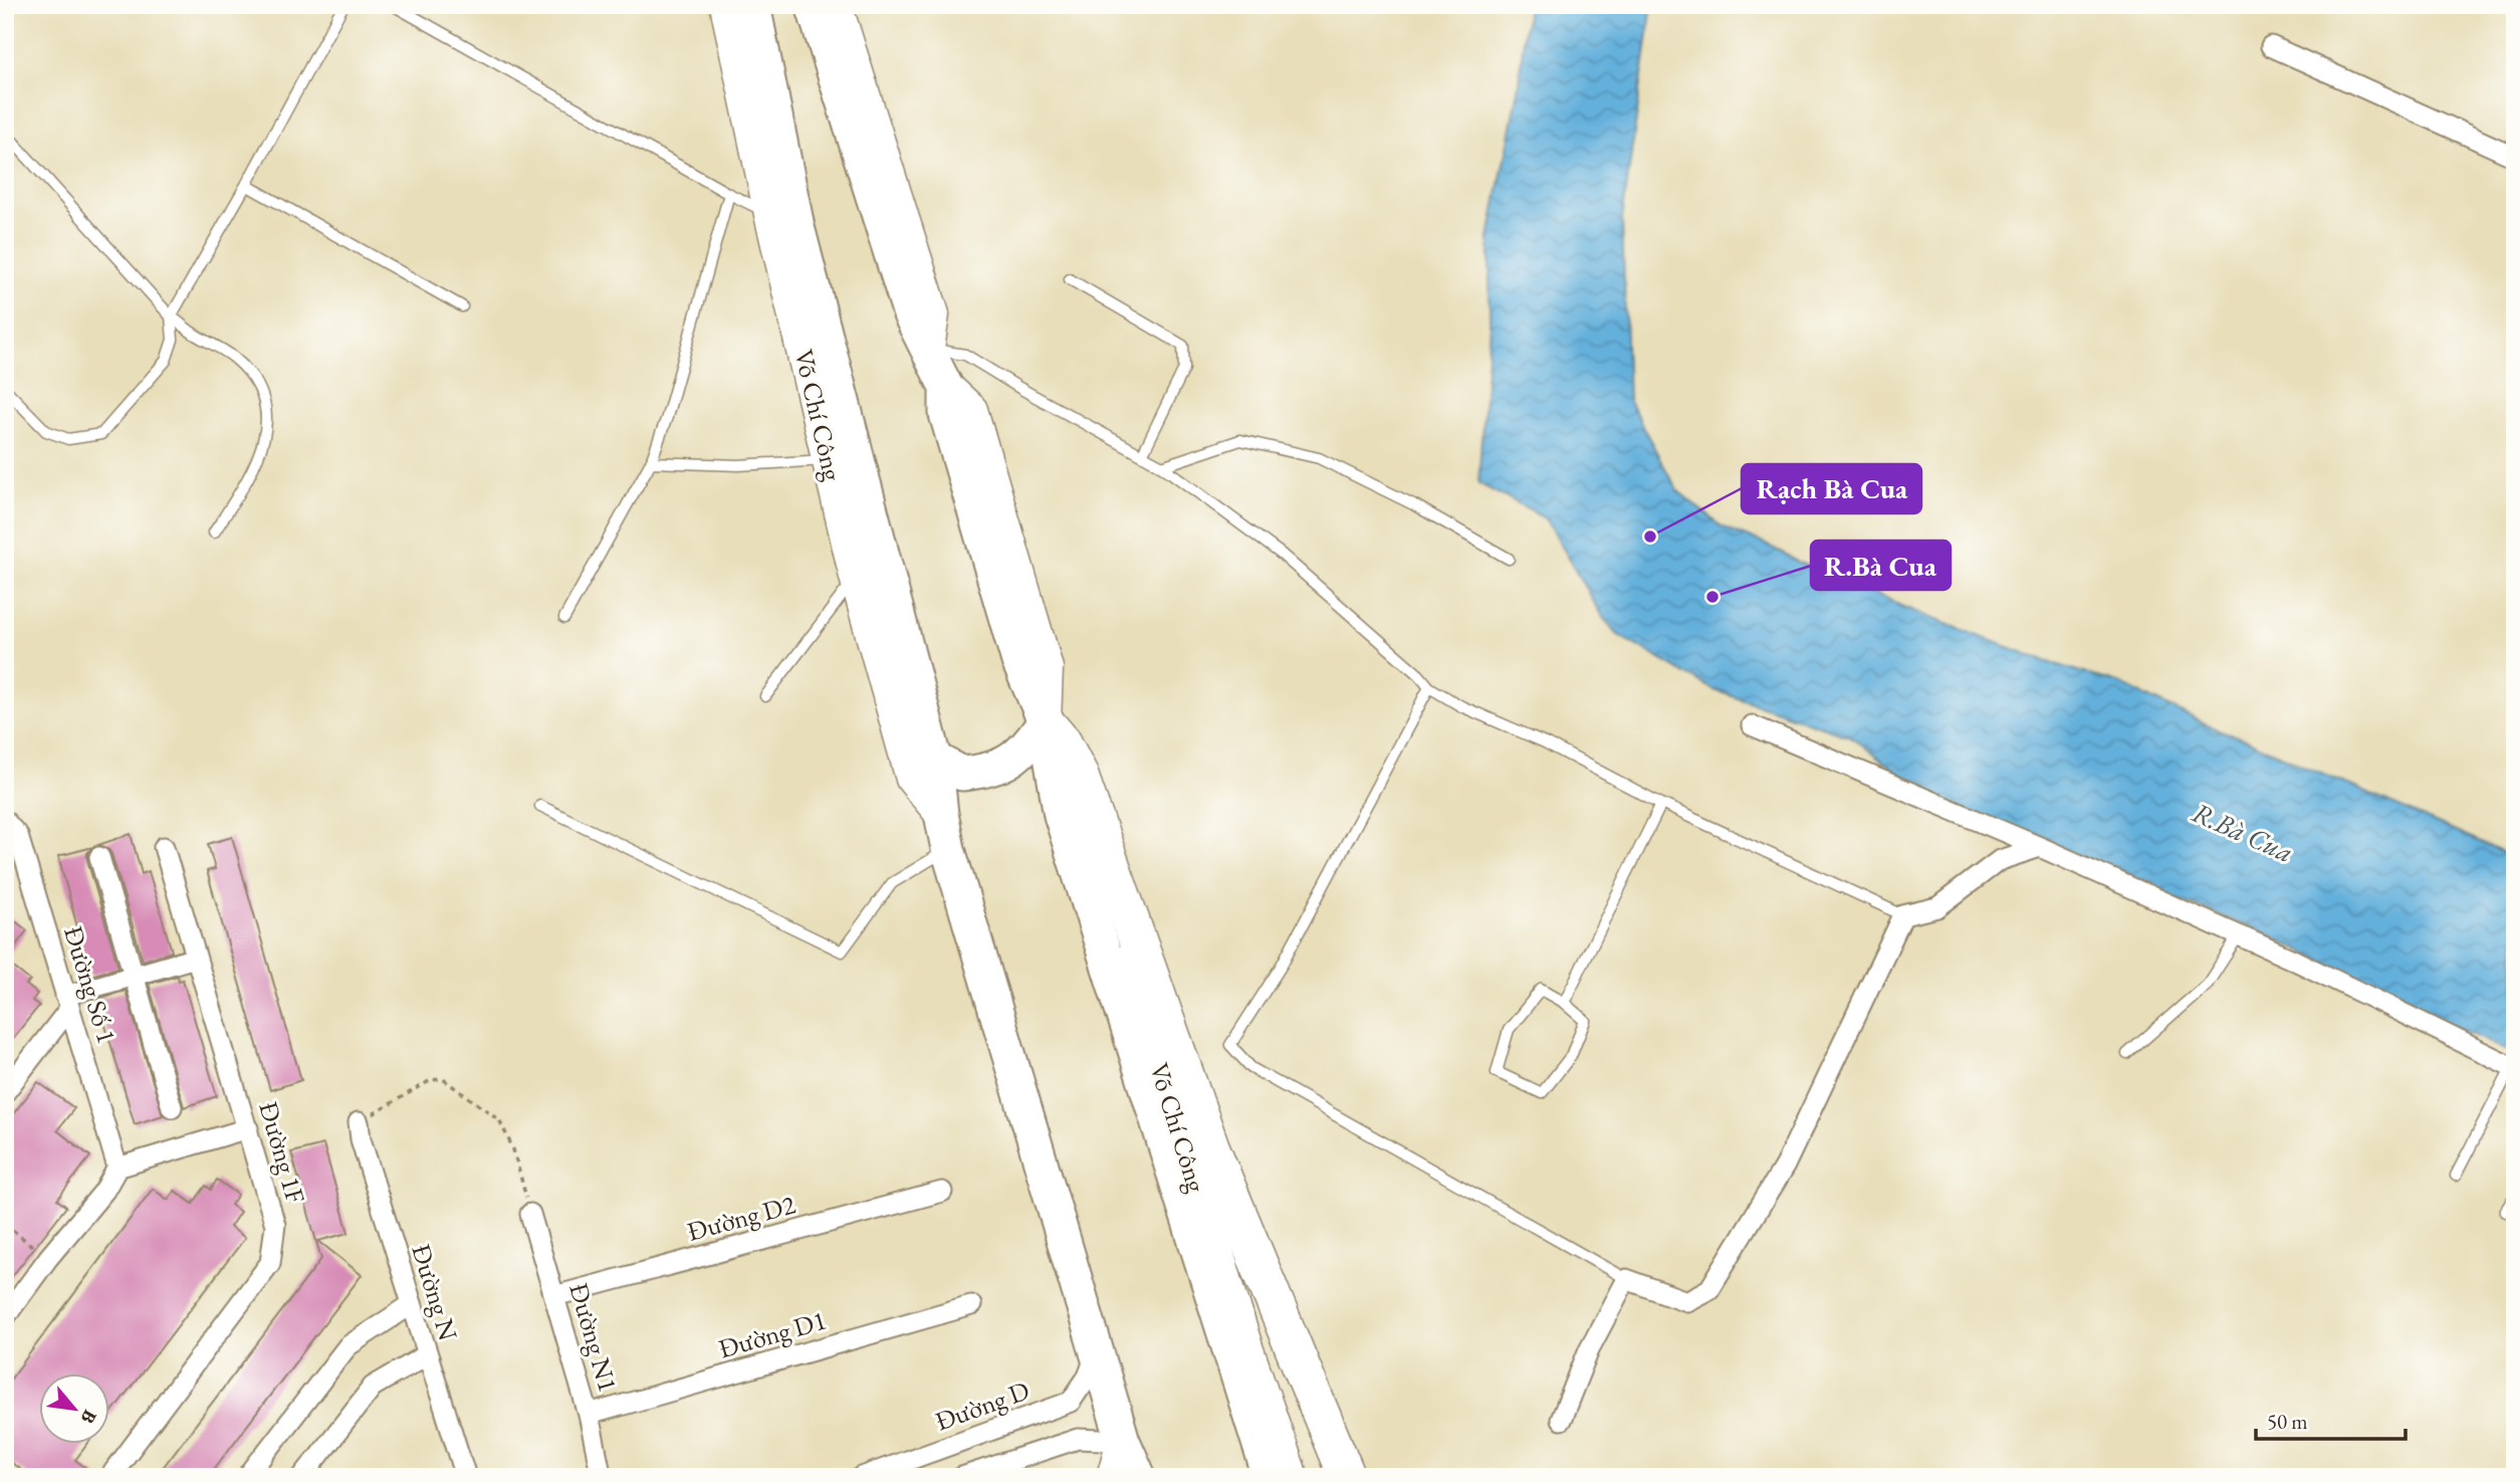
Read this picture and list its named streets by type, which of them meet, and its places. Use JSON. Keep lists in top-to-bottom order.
{
  "streets": {
    "highway": ["Võ Chí Công"],
    "street": [
      "Đường Số 1",
      "Đường 1F",
      "Đường D2",
      "Đường N",
      "Đường D1",
      "Đường N1",
      "Đường D"
    ]
  },
  "crossings": [
    ["Võ Chí Công", "Đường D"],
    ["Đường D2", "Đường N1"],
    ["Đường D1", "Đường N1"]
  ],
  "water": ["R.Bà Cua"],
  "places": ["Rạch Bà Cua", "R.Bà Cua"],
  "scale_bar": "50 m",
  "north": "bottom right"
}
